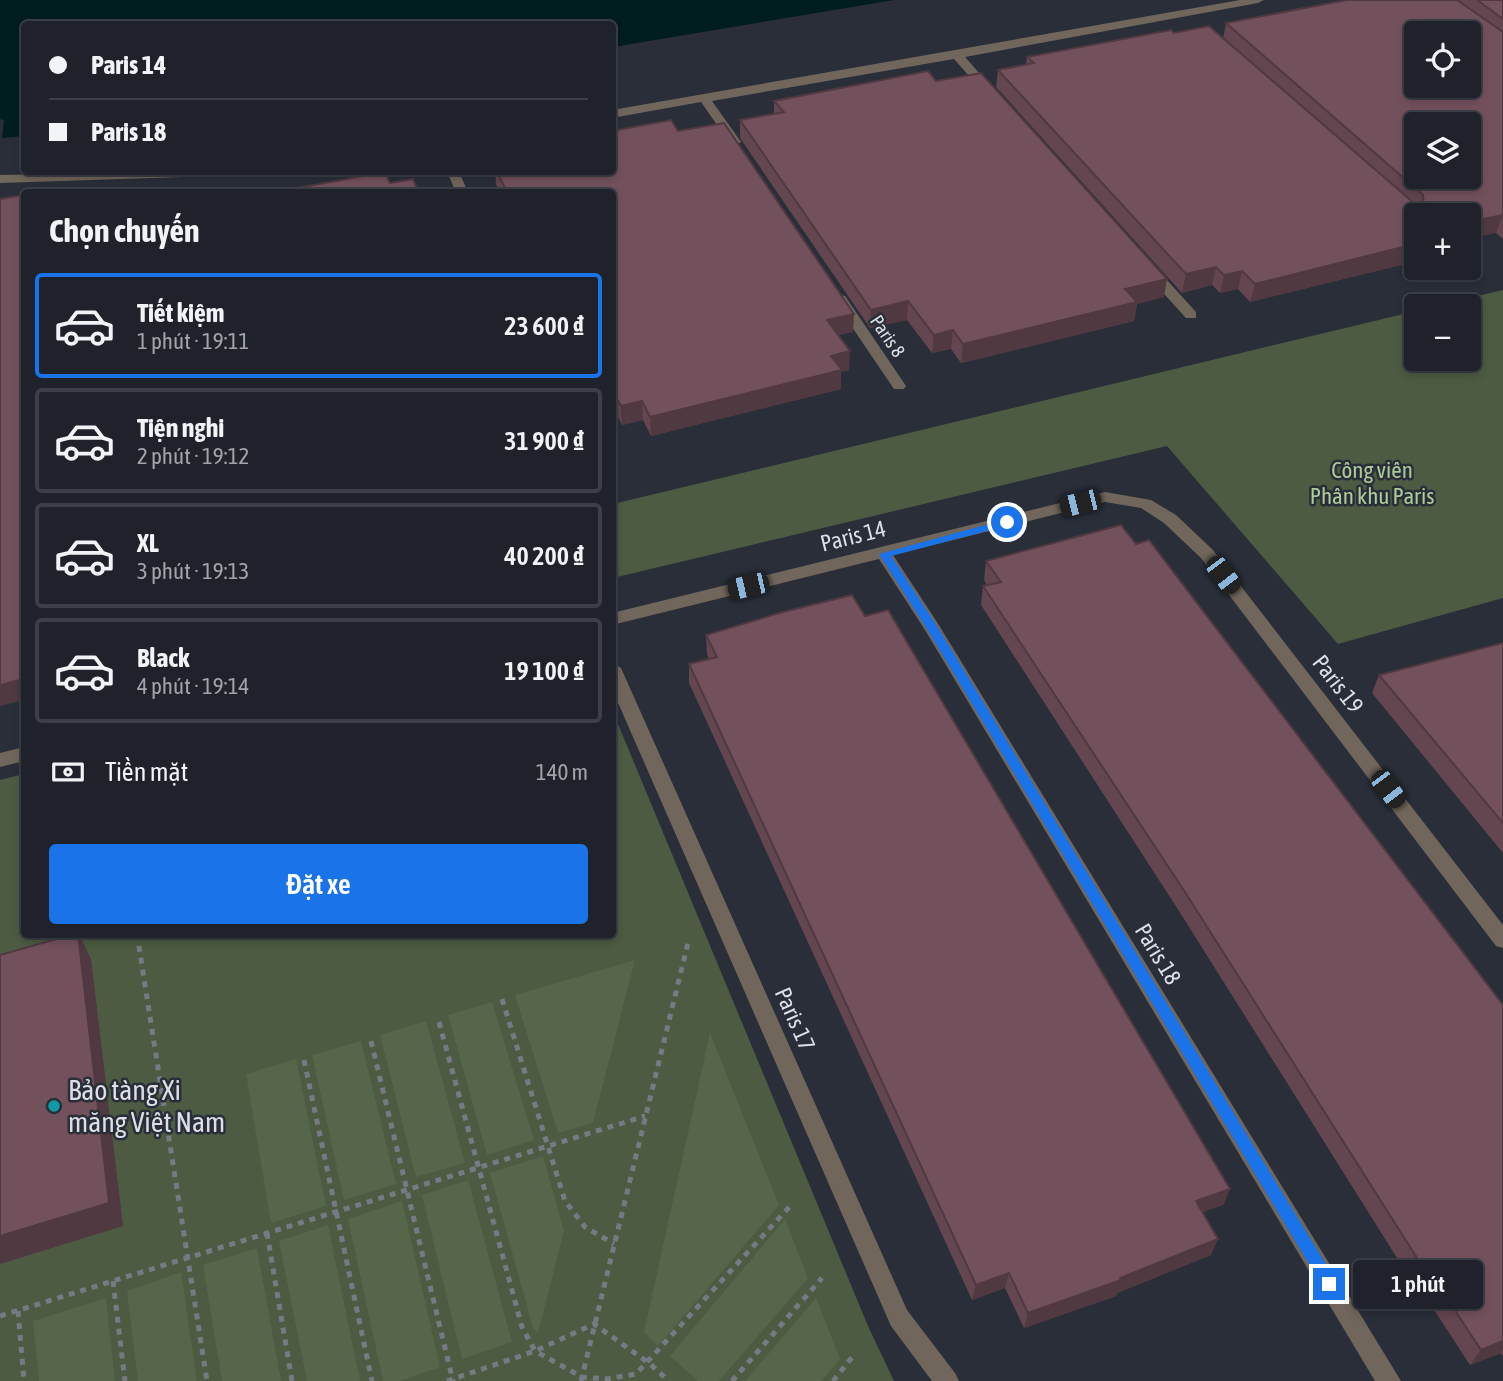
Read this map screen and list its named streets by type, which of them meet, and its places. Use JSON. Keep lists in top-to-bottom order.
{
  "streets": {
    "lane": [
      "Paris 8",
      "Paris 14",
      "Paris 19",
      "Paris 18",
      "Paris 17"
    ]
  },
  "crossings": [
    ["Paris 14", "Paris 19"],
    ["Paris 14", "Paris 18"]
  ],
  "parks": ["Công viên Phân khu Paris"],
  "places": ["Bảo tàng Xi măng Việt Nam"],
  "page": {
    "map_buttons": ["+", "−"],
    "banner": ["Paris 14", "Paris 18"],
    "heading": "Chọn chuyến",
    "list": [
      {
        "name": "Tiết kiệm",
        "note": "1 phút · 19:11",
        "value": "23 600 ₫"
      },
      {
        "name": "Tiện nghi",
        "note": "2 phút · 19:12",
        "value": "31 900 ₫"
      },
      {
        "name": "XL",
        "note": "3 phút · 19:13",
        "value": "40 200 ₫"
      },
      {
        "name": "Black",
        "note": "4 phút · 19:14",
        "value": "19 100 ₫"
      }
    ],
    "pay": ["Tiền mặt", "140 m"],
    "buttons": "Đặt xe",
    "bubble": "1 phút"
  }
}
